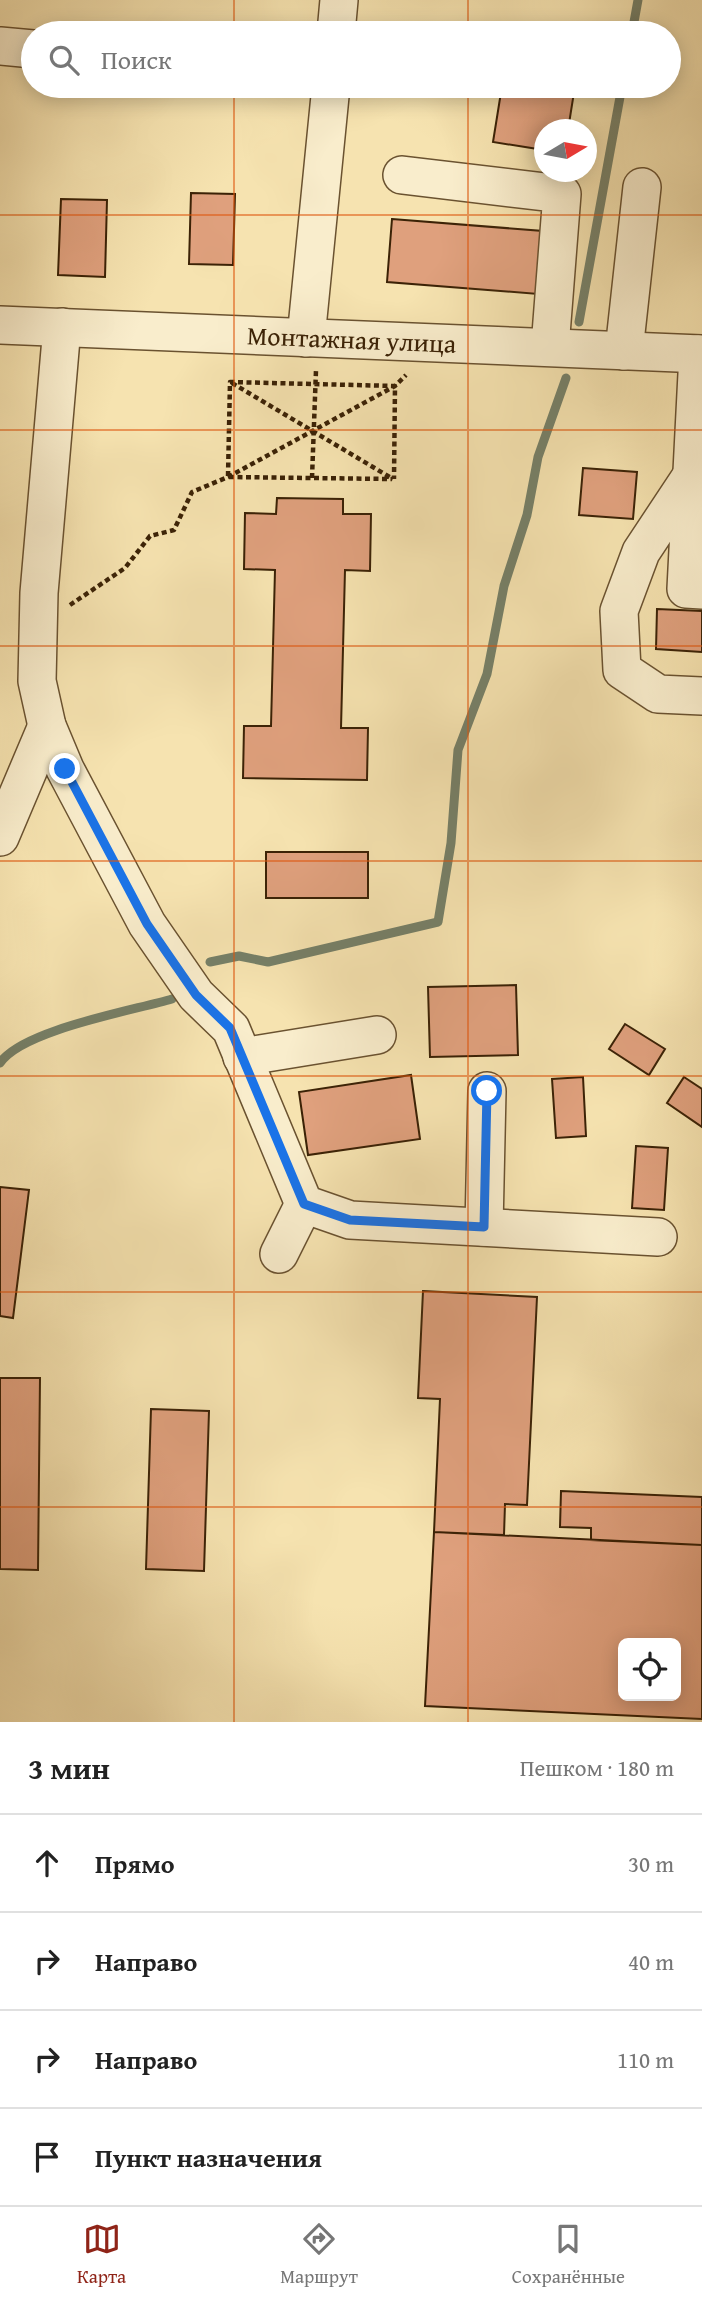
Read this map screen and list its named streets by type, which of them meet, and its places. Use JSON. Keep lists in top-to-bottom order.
{
  "streets": {
    "street": ["Монтажная улица"]
  },
  "north": "right",
  "page": {
    "search": "Поиск",
    "heading": ["3 мин", "Пешком · 180 m"],
    "list": [
      ["Прямо", "30 m"],
      ["Направо", "40 m"],
      ["Направо", "110 m"],
      "Пункт назначения"
    ],
    "nav": ["Карта", "Маршрут", "Сохранённые"]
  }
}
